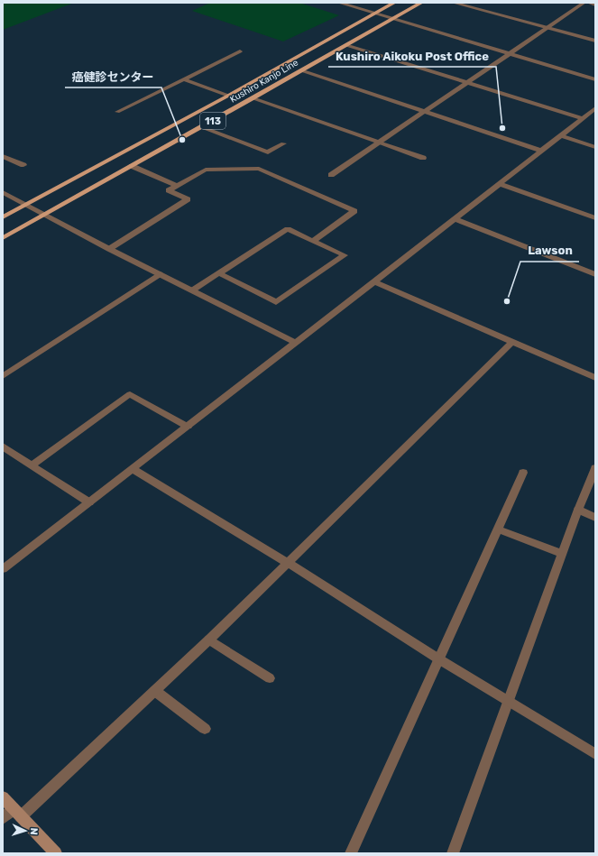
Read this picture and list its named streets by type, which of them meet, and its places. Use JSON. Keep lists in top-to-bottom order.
{
  "streets": {
    "main road": ["Kushiro Kanjo Line", "113"]
  },
  "places": ["Kushiro Aikoku Post Office", "癌健診センター", "Lawson"],
  "north": "right"
}
